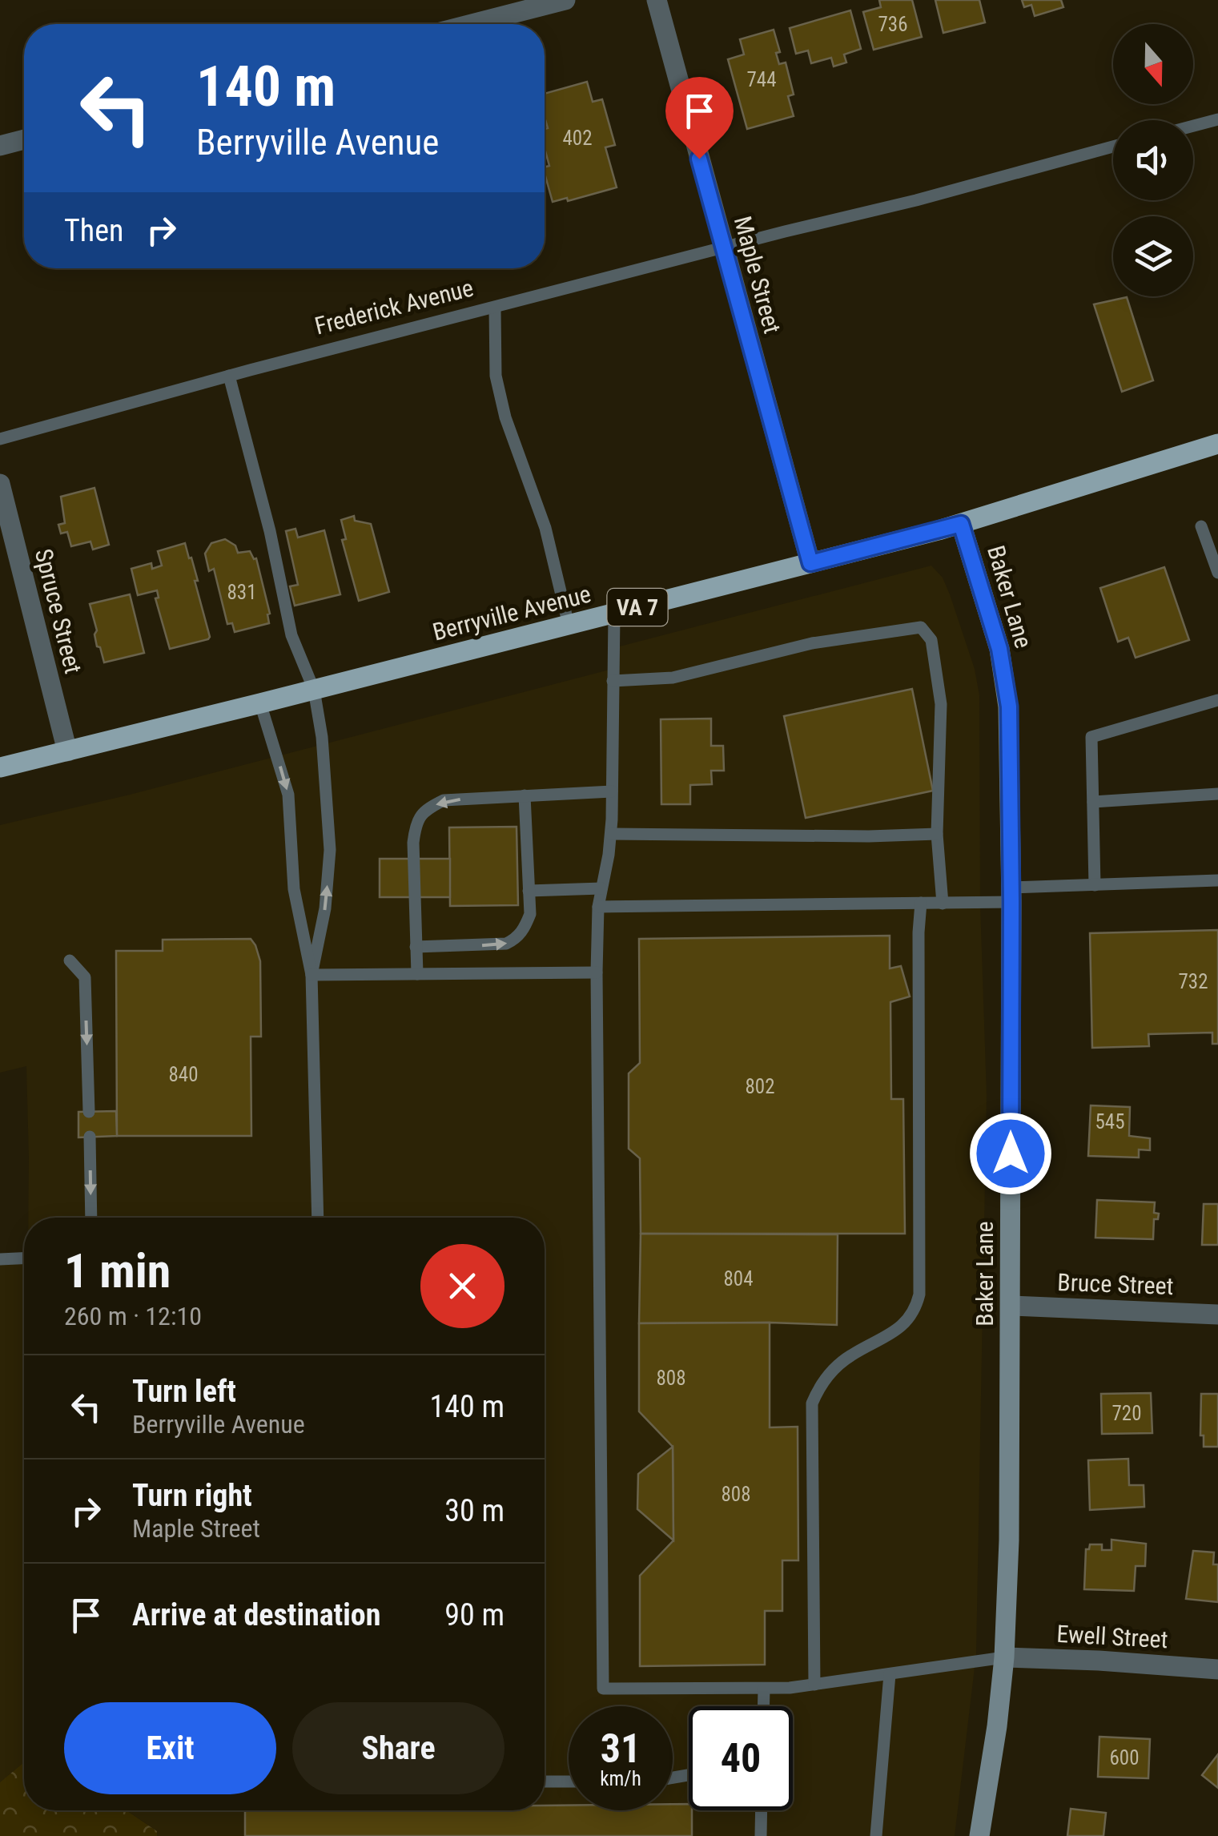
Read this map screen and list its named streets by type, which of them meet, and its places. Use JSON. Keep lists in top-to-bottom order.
{
  "streets": {
    "main road": ["VA 7", "Berryville Avenue"],
    "street": [
      "Maple Street",
      "Baker Lane",
      "Spruce Street",
      "Bruce Street",
      "Ewell Street"
    ],
    "lane": ["Frederick Avenue"]
  },
  "crossings": [
    ["Maple Street", "Frederick Avenue"],
    ["Maple Street", "Berryville Avenue"],
    ["Baker Lane", "Berryville Avenue"],
    ["Baker Lane", "Bruce Street"],
    ["Baker Lane", "Ewell Street"],
    ["Spruce Street", "Berryville Avenue"]
  ],
  "house_numbers": [
    "736",
    "744",
    "402",
    "831",
    "732",
    "840",
    "802",
    "545",
    "804",
    "808",
    "720",
    "808",
    "600"
  ],
  "north": "bottom",
  "page": {
    "turn": ["140 m", "Berryville Avenue"],
    "then": "Then",
    "heading": ["1 min", "260 m · 12:10"],
    "list": [
      {
        "name": "Turn left",
        "note": "Berryville Avenue",
        "value": "140 m"
      },
      {
        "name": "Turn right",
        "note": "Maple Street",
        "value": "30 m"
      },
      {
        "name": "Arrive at destination",
        "value": "90 m"
      }
    ],
    "buttons": ["Exit", "Share"],
    "speed": "31 km/h",
    "limit": "40"
  }
}
